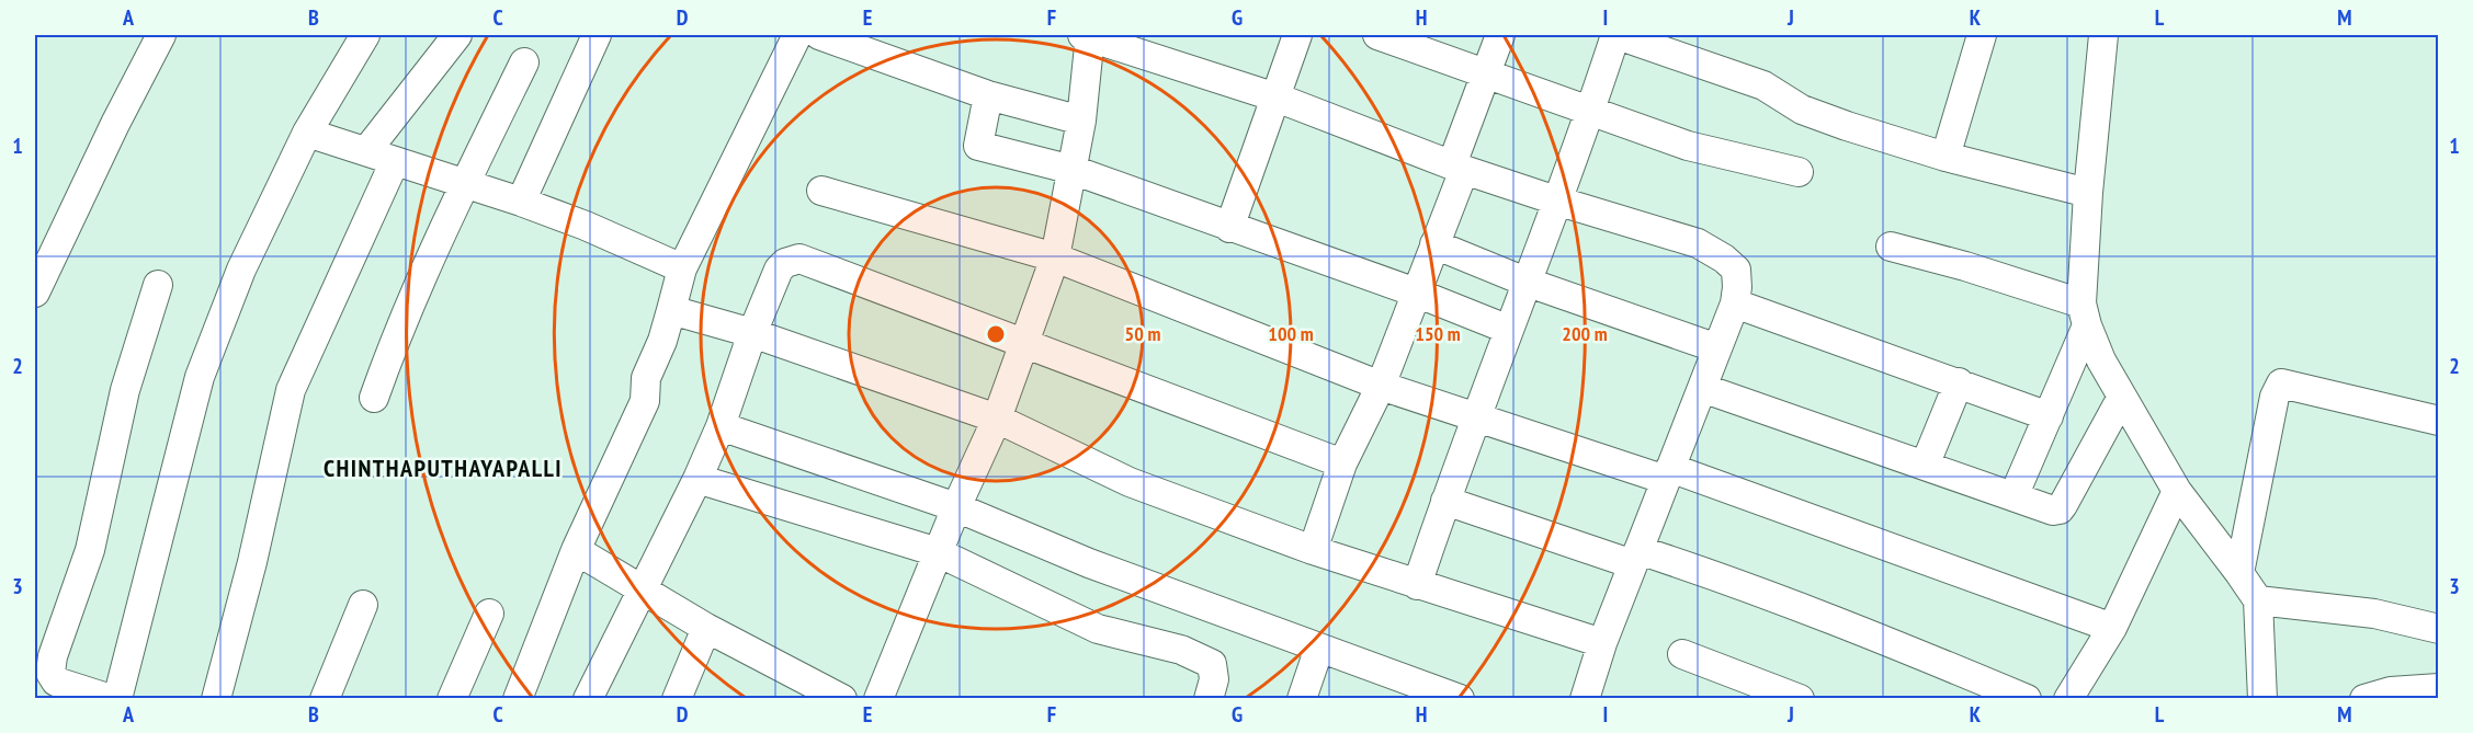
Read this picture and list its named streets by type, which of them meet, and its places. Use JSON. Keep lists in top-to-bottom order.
{
  "districts": ["CHINTHAPUTHAYAPALLI"],
  "grid": {
    "columns": [
      "A",
      "B",
      "C",
      "D",
      "E",
      "F",
      "G",
      "H",
      "I",
      "J",
      "K",
      "L",
      "M"
    ],
    "rows": ["1", "2", "3"]
  },
  "rings": [
    "50 m",
    "100 m",
    "150 m",
    "200 m"
  ]
}
